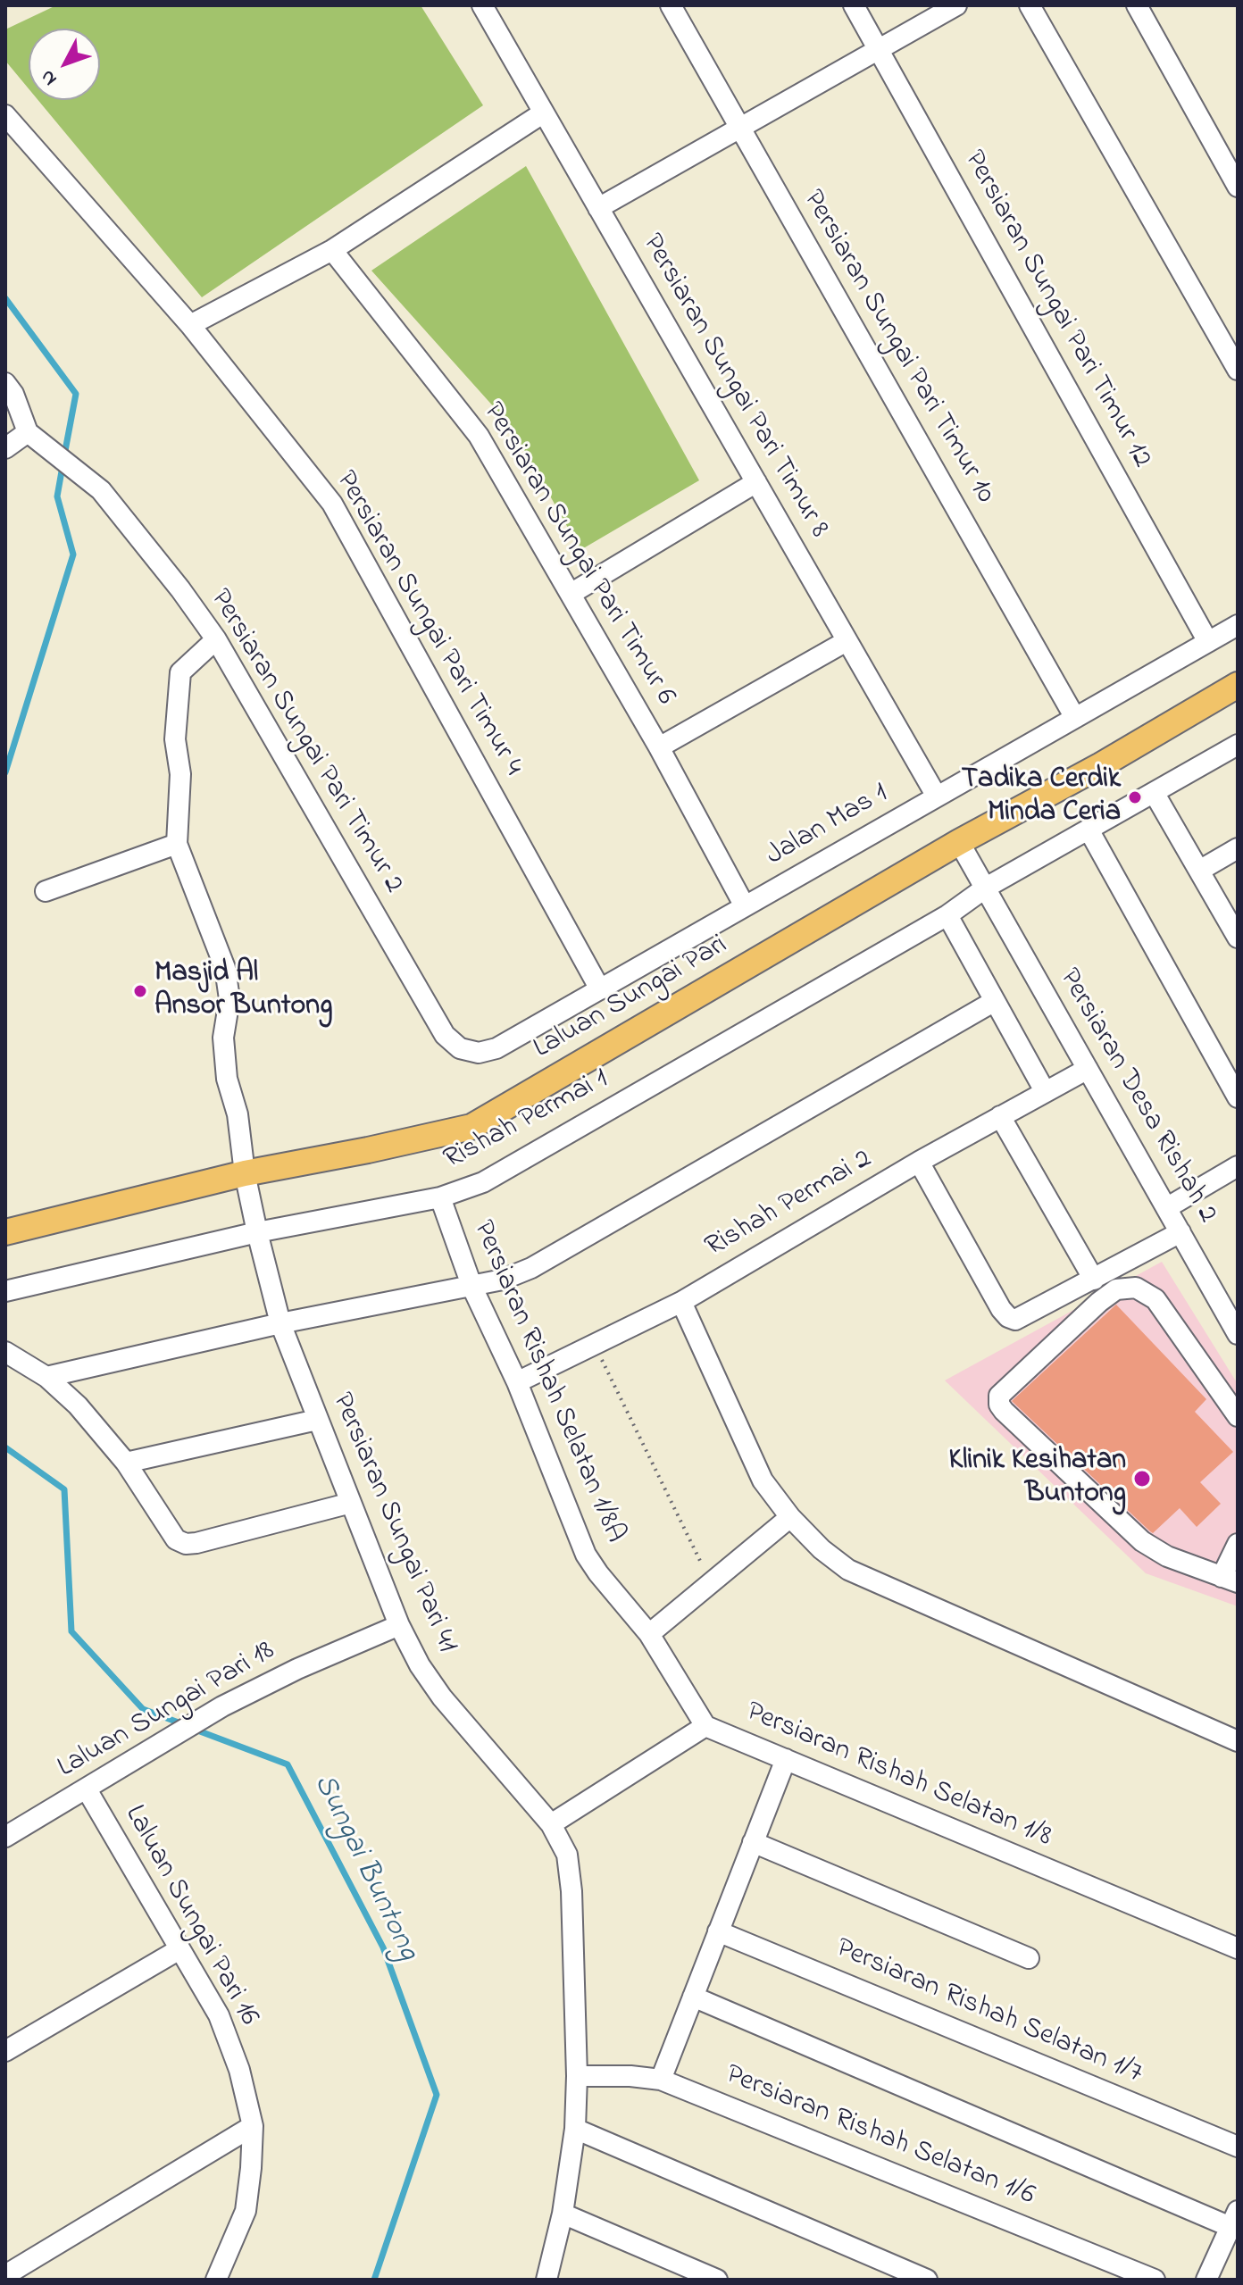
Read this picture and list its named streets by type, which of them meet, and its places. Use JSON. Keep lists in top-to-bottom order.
{
  "streets": {
    "main road": ["Laluan Sungai Pari"],
    "street": [
      "Persiaran Sungai Pari Timur 12",
      "Persiaran Sungai Pari Timur 10",
      "Persiaran Sungai Pari Timur 8",
      "Persiaran Sungai Pari Timur 6",
      "Persiaran Sungai Pari Timur 4",
      "Persiaran Sungai Pari Timur 2",
      "Jalan Mas 1",
      "Persiaran Desa Rishah 2",
      "Rishah Permai 1",
      "Rishah Permai 2",
      "Persiaran Rishah Selatan 1/8A",
      "Persiaran Sungai Pari 41",
      "Laluan Sungai Pari 18",
      "Persiaran Rishah Selatan 1/8",
      "Laluan Sungai Pari 16",
      "Persiaran Rishah Selatan 1/7",
      "Persiaran Rishah Selatan 1/6"
    ]
  },
  "crossings": [
    ["Persiaran Sungai Pari Timur 12", "Jalan Mas 1"],
    ["Persiaran Sungai Pari Timur 10", "Jalan Mas 1"],
    ["Persiaran Sungai Pari Timur 8", "Jalan Mas 1"],
    ["Persiaran Sungai Pari Timur 6", "Jalan Mas 1"],
    ["Persiaran Sungai Pari Timur 4", "Jalan Mas 1"],
    ["Persiaran Sungai Pari Timur 2", "Jalan Mas 1"],
    ["Laluan Sungai Pari", "Persiaran Desa Rishah 2"],
    ["Laluan Sungai Pari", "Persiaran Sungai Pari 41"],
    ["Persiaran Desa Rishah 2", "Rishah Permai 1"],
    ["Persiaran Desa Rishah 2", "Rishah Permai 2"],
    ["Rishah Permai 1", "Persiaran Rishah Selatan 1/8A"],
    ["Rishah Permai 1", "Persiaran Sungai Pari 41"],
    ["Rishah Permai 2", "Persiaran Rishah Selatan 1/8A"],
    ["Persiaran Rishah Selatan 1/8A", "Persiaran Rishah Selatan 1/8"],
    ["Persiaran Sungai Pari 41", "Laluan Sungai Pari 18"],
    ["Persiaran Sungai Pari 41", "Persiaran Rishah Selatan 1/8"],
    ["Persiaran Sungai Pari 41", "Persiaran Rishah Selatan 1/6"],
    ["Laluan Sungai Pari 18", "Laluan Sungai Pari 16"]
  ],
  "water": ["Sungai Buntong"],
  "places": ["Tadika Cerdik Minda Ceria", "Masjid Al Ansor Buntong", "Klinik Kesihatan Buntong"],
  "north": "bottom left"
}
